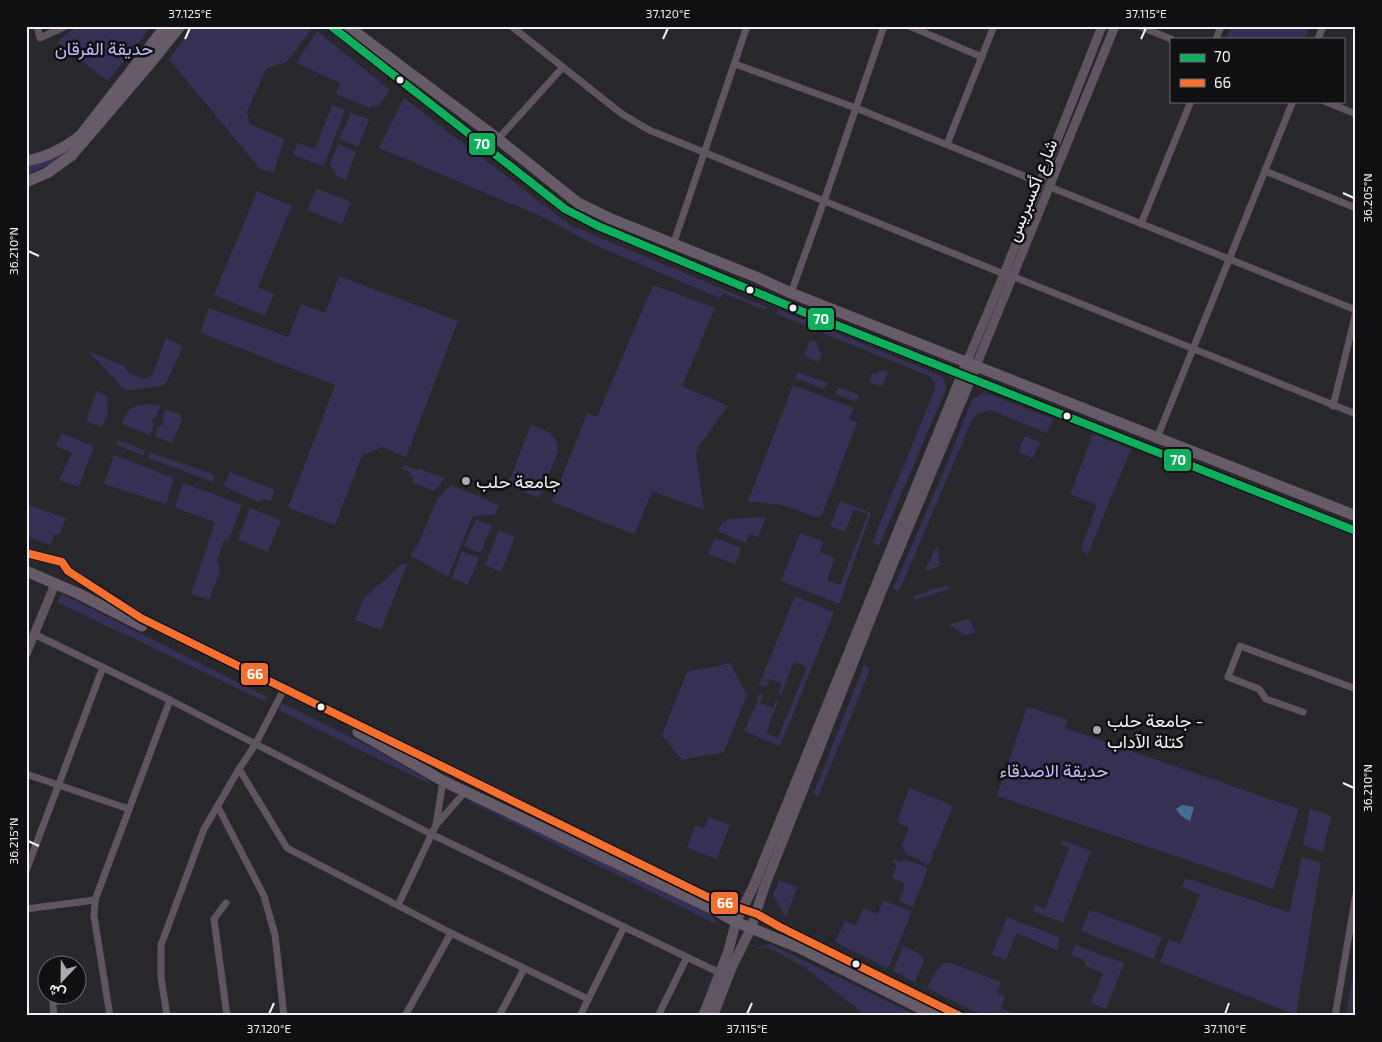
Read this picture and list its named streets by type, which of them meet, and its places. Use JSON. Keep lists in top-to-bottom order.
{
  "streets": {
    "street": ["شارع أكسبريس"]
  },
  "parks": ["حديقة الفرقان", "حديقة الاصدقاء"],
  "places": ["جامعة حلب", "جامعة حلب - كتلة الآداب"],
  "lines": ["transit line 70", "transit line 66"],
  "legend": ["70", "66"],
  "north": "bottom",
  "coordinates": [
    "37.125°E",
    "37.120°E",
    "37.115°E",
    "36.205°N",
    "36.210°N",
    "36.215°N",
    "37.110°E"
  ]
}
